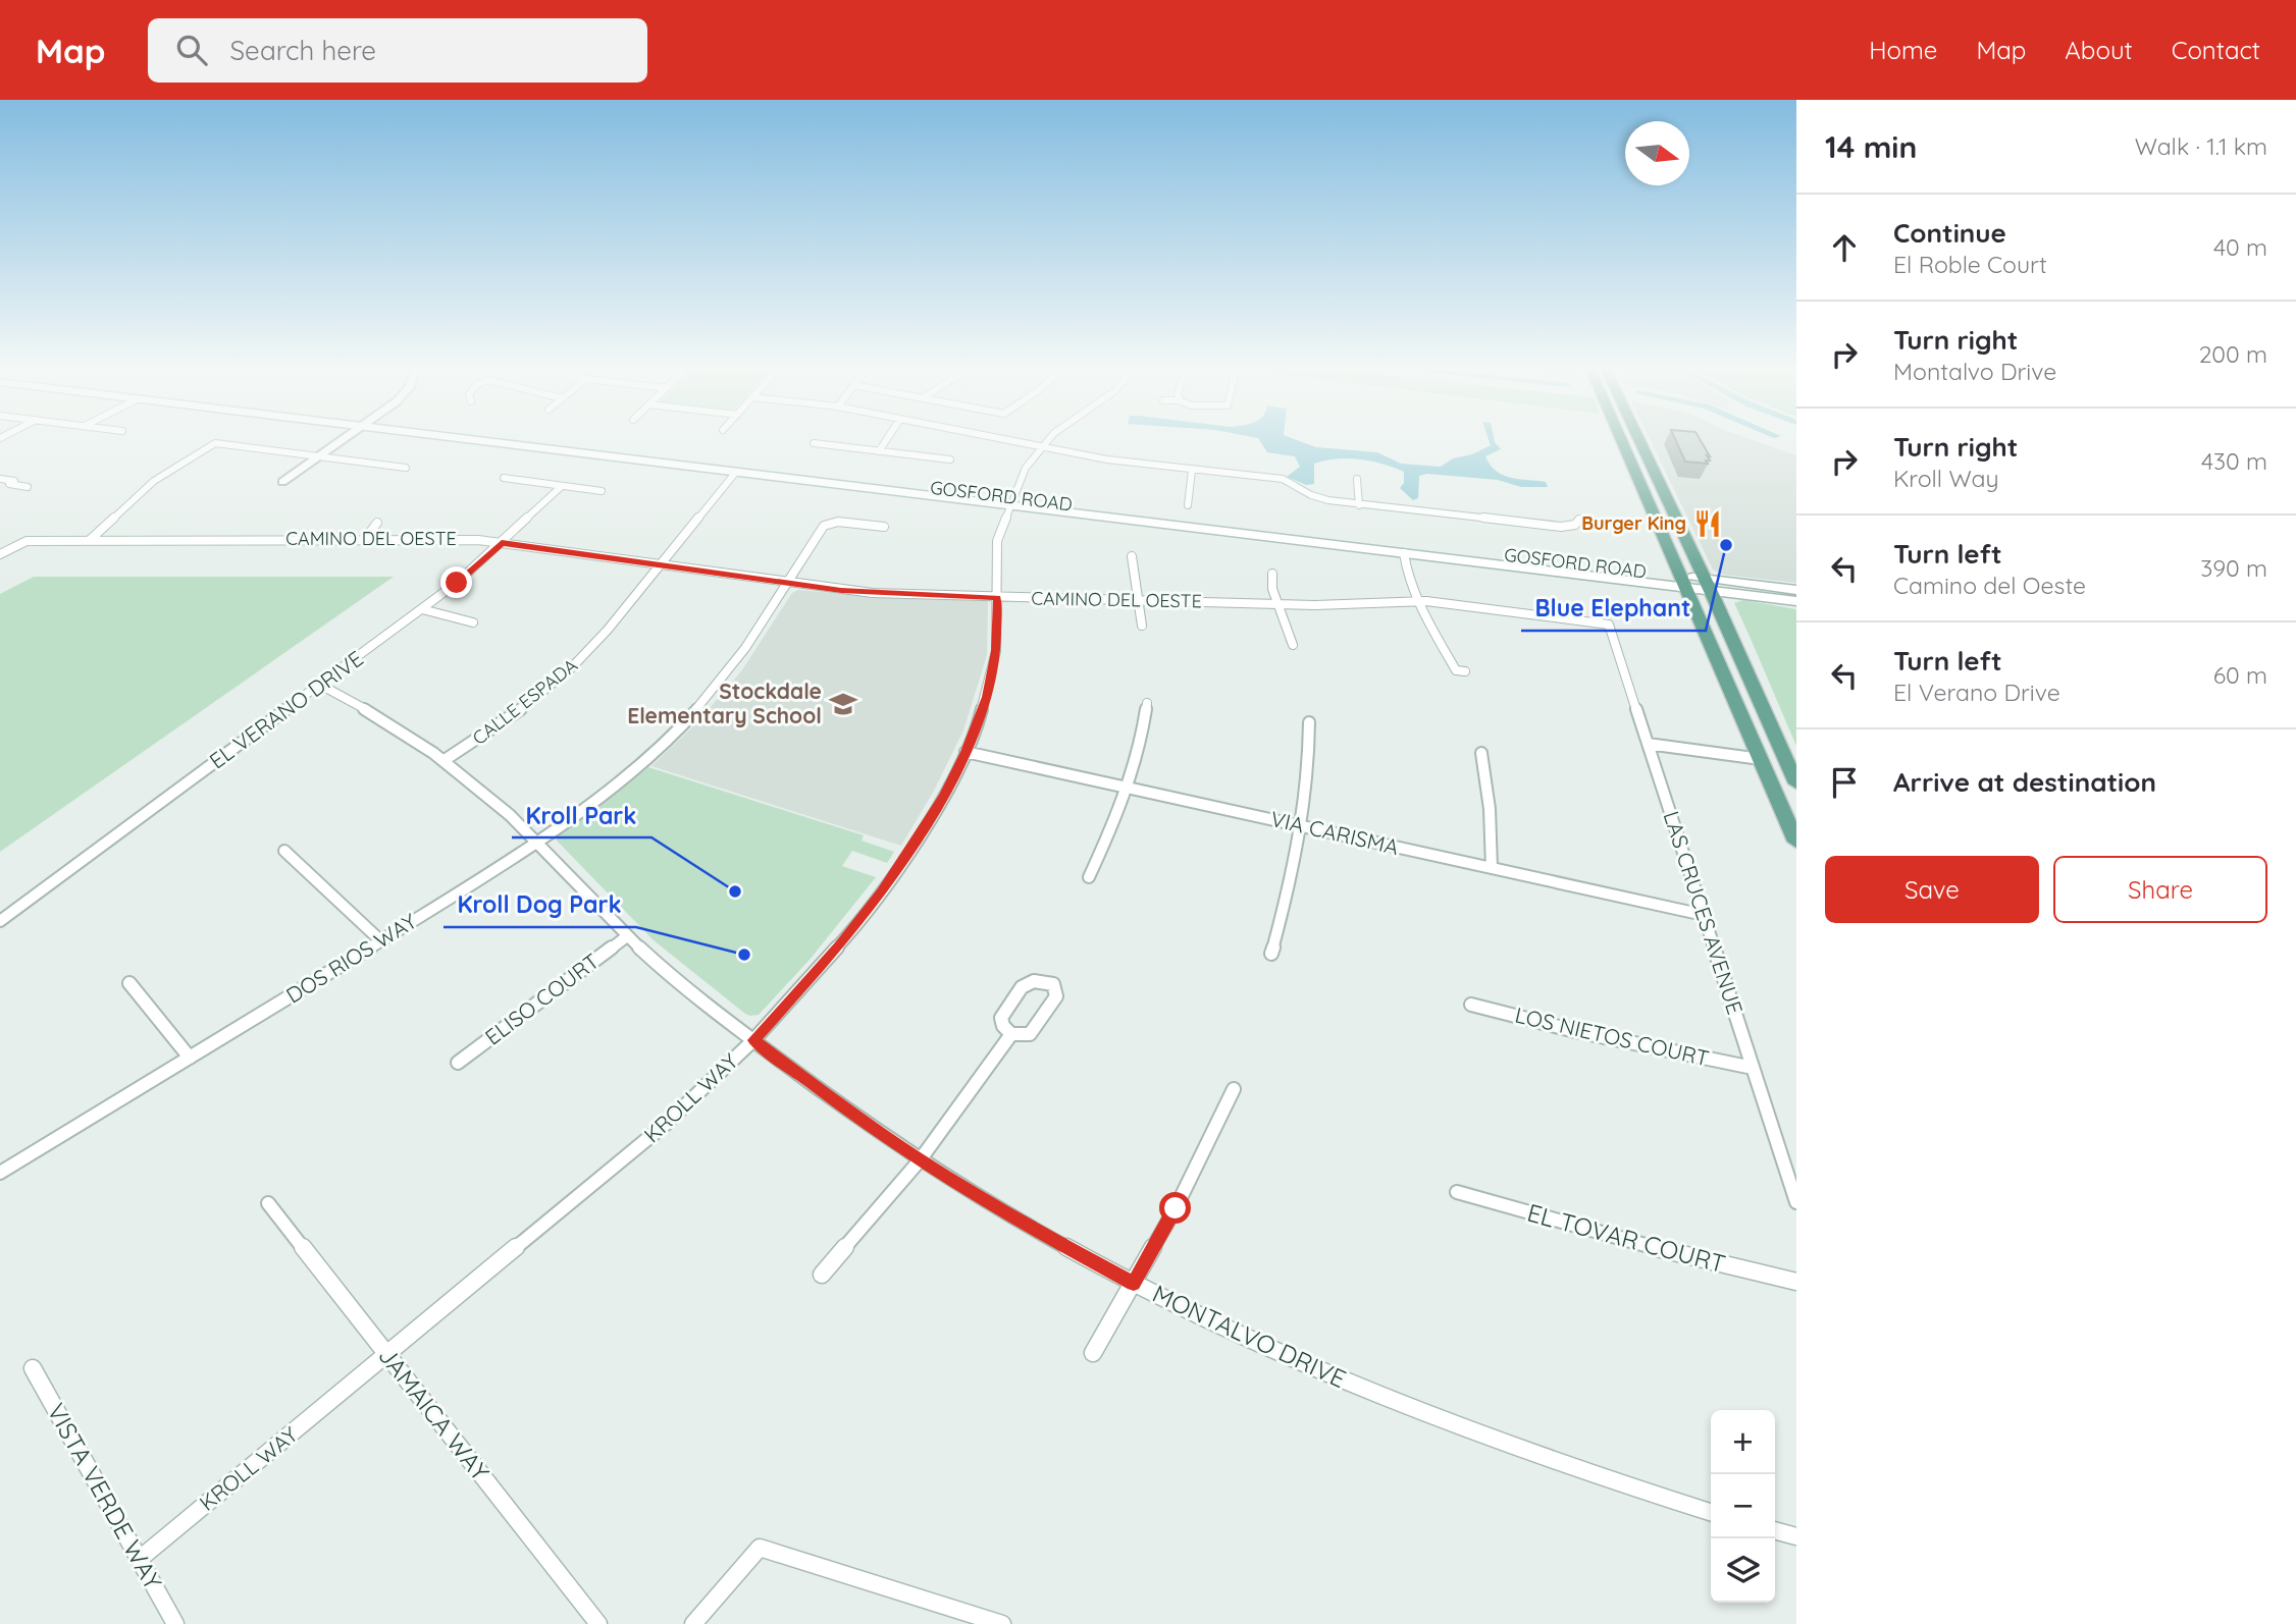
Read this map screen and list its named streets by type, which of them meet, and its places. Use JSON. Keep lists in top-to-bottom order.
{
  "streets": {
    "main road": ["GOSFORD ROAD"],
    "street": [
      "CAMINO DEL OESTE",
      "CALLE ESPADA",
      "EL VERANO DRIVE",
      "VIA CARISMA",
      "LAS CRUCES AVENUE",
      "DOS RIOS WAY",
      "ELISO COURT",
      "LOS NIETOS COURT",
      "KROLL WAY",
      "EL TOVAR COURT",
      "MONTALVO DRIVE",
      "JAMAICA WAY",
      "VISTA VERDE WAY"
    ]
  },
  "crossings": [
    ["GOSFORD ROAD", "CALLE ESPADA"],
    ["GOSFORD ROAD", "KROLL WAY"],
    ["CAMINO DEL OESTE", "CALLE ESPADA"],
    ["CAMINO DEL OESTE", "EL VERANO DRIVE"],
    ["CAMINO DEL OESTE", "LAS CRUCES AVENUE"],
    ["CAMINO DEL OESTE", "DOS RIOS WAY"],
    ["CAMINO DEL OESTE", "KROLL WAY"],
    ["CALLE ESPADA", "MONTALVO DRIVE"],
    ["EL VERANO DRIVE", "MONTALVO DRIVE"],
    ["VIA CARISMA", "LAS CRUCES AVENUE"],
    ["VIA CARISMA", "KROLL WAY"],
    ["LAS CRUCES AVENUE", "LOS NIETOS COURT"],
    ["DOS RIOS WAY", "MONTALVO DRIVE"],
    ["ELISO COURT", "MONTALVO DRIVE"],
    ["KROLL WAY", "MONTALVO DRIVE"],
    ["KROLL WAY", "JAMAICA WAY"],
    ["KROLL WAY", "VISTA VERDE WAY"]
  ],
  "places": {
    "restaurant": ["Burger King"],
    "other": ["Blue Elephant", "Kroll Park", "Kroll Dog Park"],
    "school or university": ["Stockdale Elementary School"]
  },
  "north": "right",
  "page": {
    "header": "Map",
    "search": "Search here",
    "nav": [
      "Home",
      "Map",
      "About",
      "Contact"
    ],
    "heading": ["14 min", "Walk · 1.1 km"],
    "list": [
      ["Continue", "El Roble Court", "40 m"],
      ["Turn right", "Montalvo Drive", "200 m"],
      ["Turn right", "Kroll Way", "430 m"],
      ["Turn left", "Camino del Oeste", "390 m"],
      ["Turn left", "El Verano Drive", "60 m"],
      "Arrive at destination"
    ],
    "buttons": ["Save", "Share"],
    "map_buttons": ["+", "−"]
  }
}
